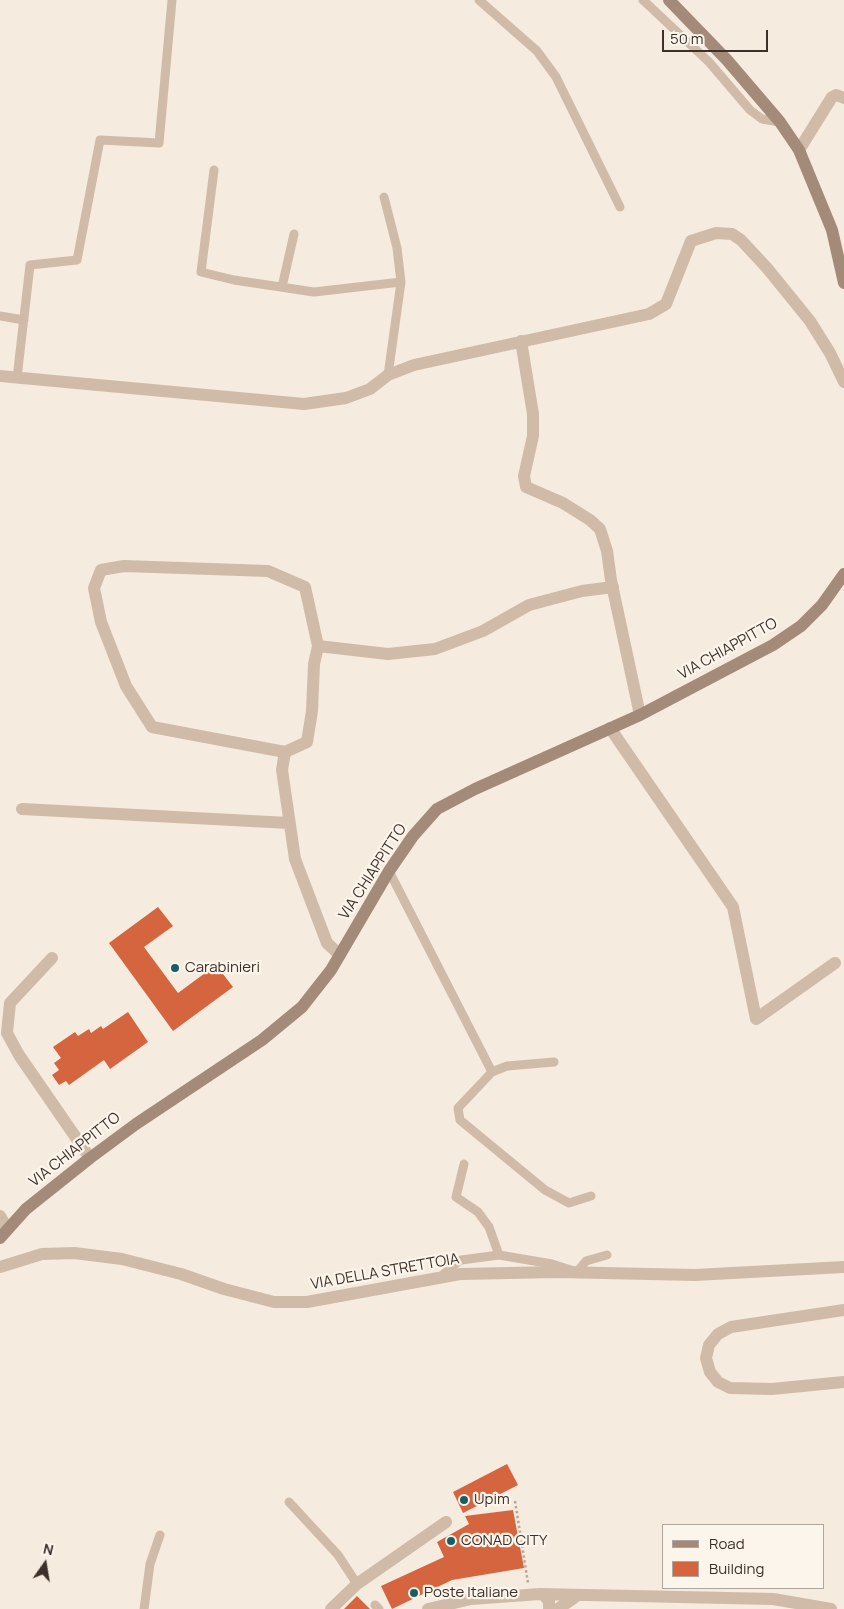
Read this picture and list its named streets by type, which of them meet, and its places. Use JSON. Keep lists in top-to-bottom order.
{
  "streets": {
    "street": ["VIA CHIAPPITTO", "VIA DELLA STRETTOIA"]
  },
  "places": [
    "Carabinieri",
    "Upim",
    "CONAD CITY",
    "Poste Italiane"
  ],
  "legend": ["Road", "Building"],
  "scale_bar": "50 m",
  "north": "top"
}
